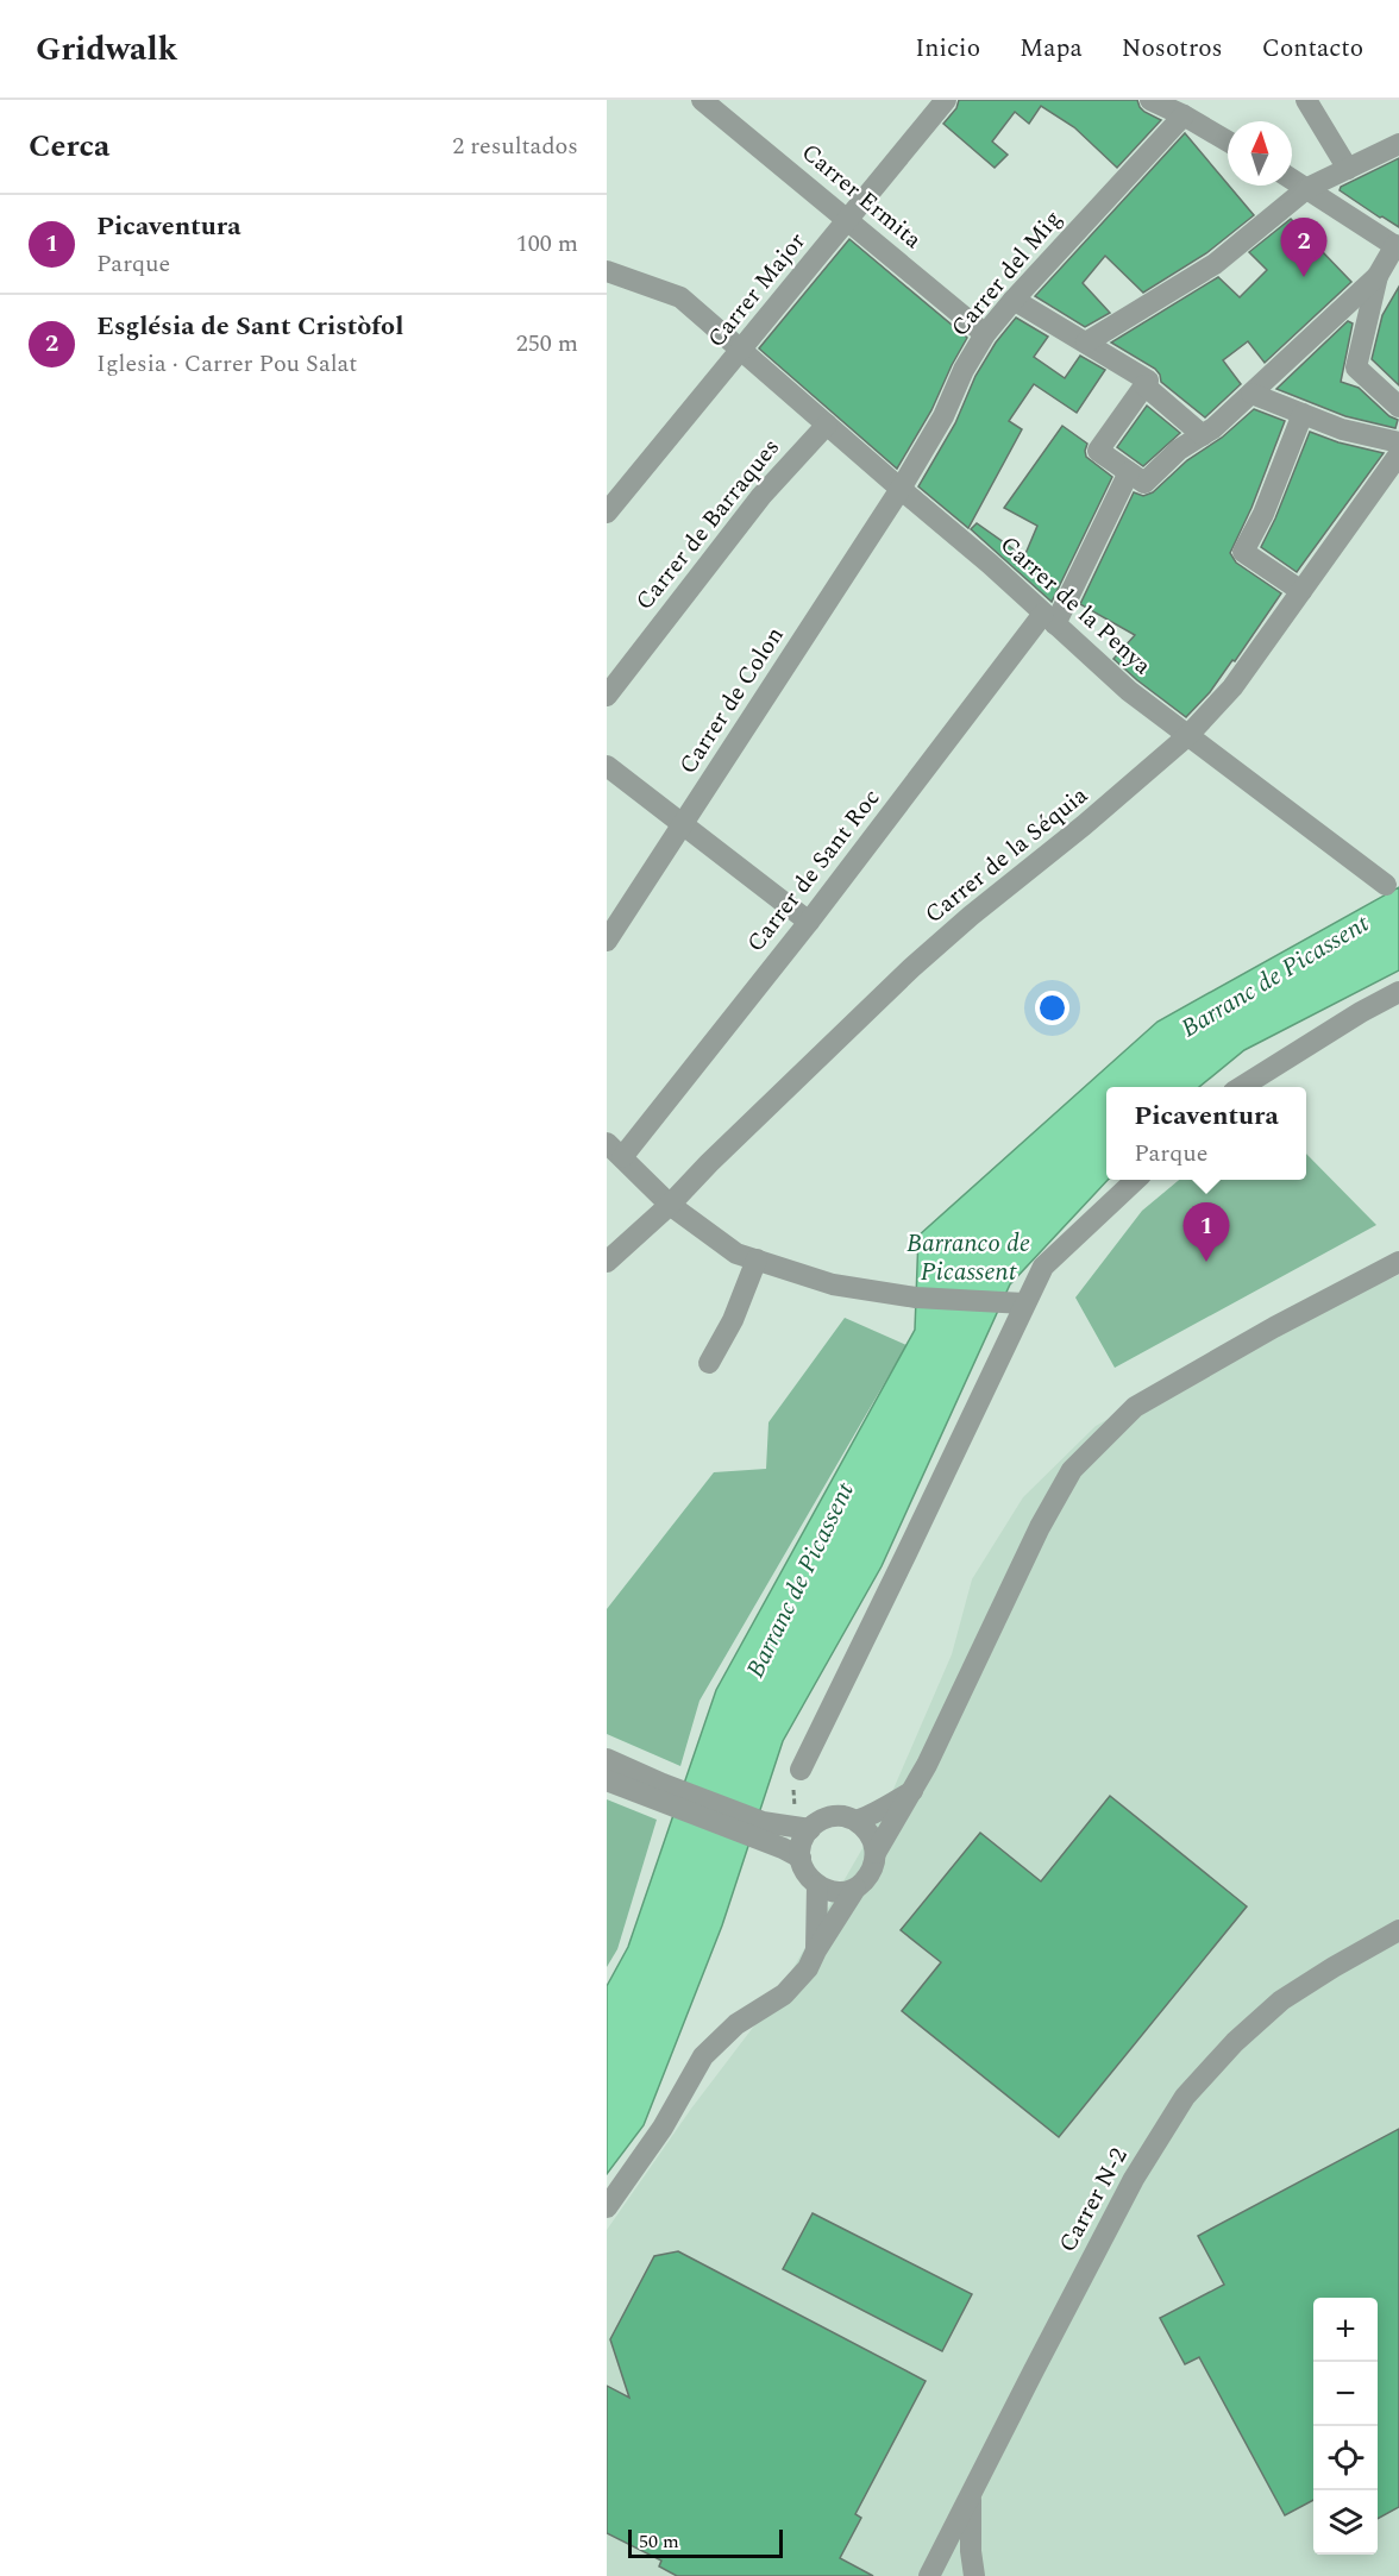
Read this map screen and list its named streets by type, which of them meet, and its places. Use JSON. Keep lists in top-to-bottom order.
{
  "streets": {
    "street": [
      "Carrer Ermita",
      "Carrer del Mig",
      "Carrer Major",
      "Carrer de Barraques",
      "Carrer de la Penya",
      "Carrer de Colon",
      "Carrer de la Séquia",
      "Carrer de Sant Roc",
      "Carrer N-2"
    ]
  },
  "crossings": [
    ["Carrer Ermita", "Carrer del Mig"],
    ["Carrer Ermita", "Carrer Major"],
    ["Carrer del Mig", "Carrer de la Penya"],
    ["Carrer del Mig", "Carrer de Colon"],
    ["Carrer Major", "Carrer de la Penya"],
    ["Carrer de Barraques", "Carrer de la Penya"],
    ["Carrer de la Penya", "Carrer de Colon"],
    ["Carrer de la Penya", "Carrer de la Séquia"],
    ["Carrer de la Penya", "Carrer de Sant Roc"]
  ],
  "water": ["Barranc de Picassent", "Barranco de Picassent"],
  "scale_bar": "50 m",
  "north": "top",
  "page": {
    "header": "Gridwalk",
    "nav": [
      "Inicio",
      "Mapa",
      "Nosotros",
      "Contacto"
    ],
    "heading": ["Cerca", "2 resultados"],
    "list": [
      {
        "mark": "1",
        "name": "Picaventura",
        "note": "Parque",
        "value": "100 m"
      },
      {
        "mark": "2",
        "name": "Església de Sant Cristòfol",
        "note": "Iglesia · Carrer Pou Salat",
        "value": "250 m"
      }
    ],
    "pins": ["2", "1"],
    "popup": ["Picaventura", "Parque"],
    "map_buttons": ["+", "−"],
    "scale": "50 m"
  }
}
